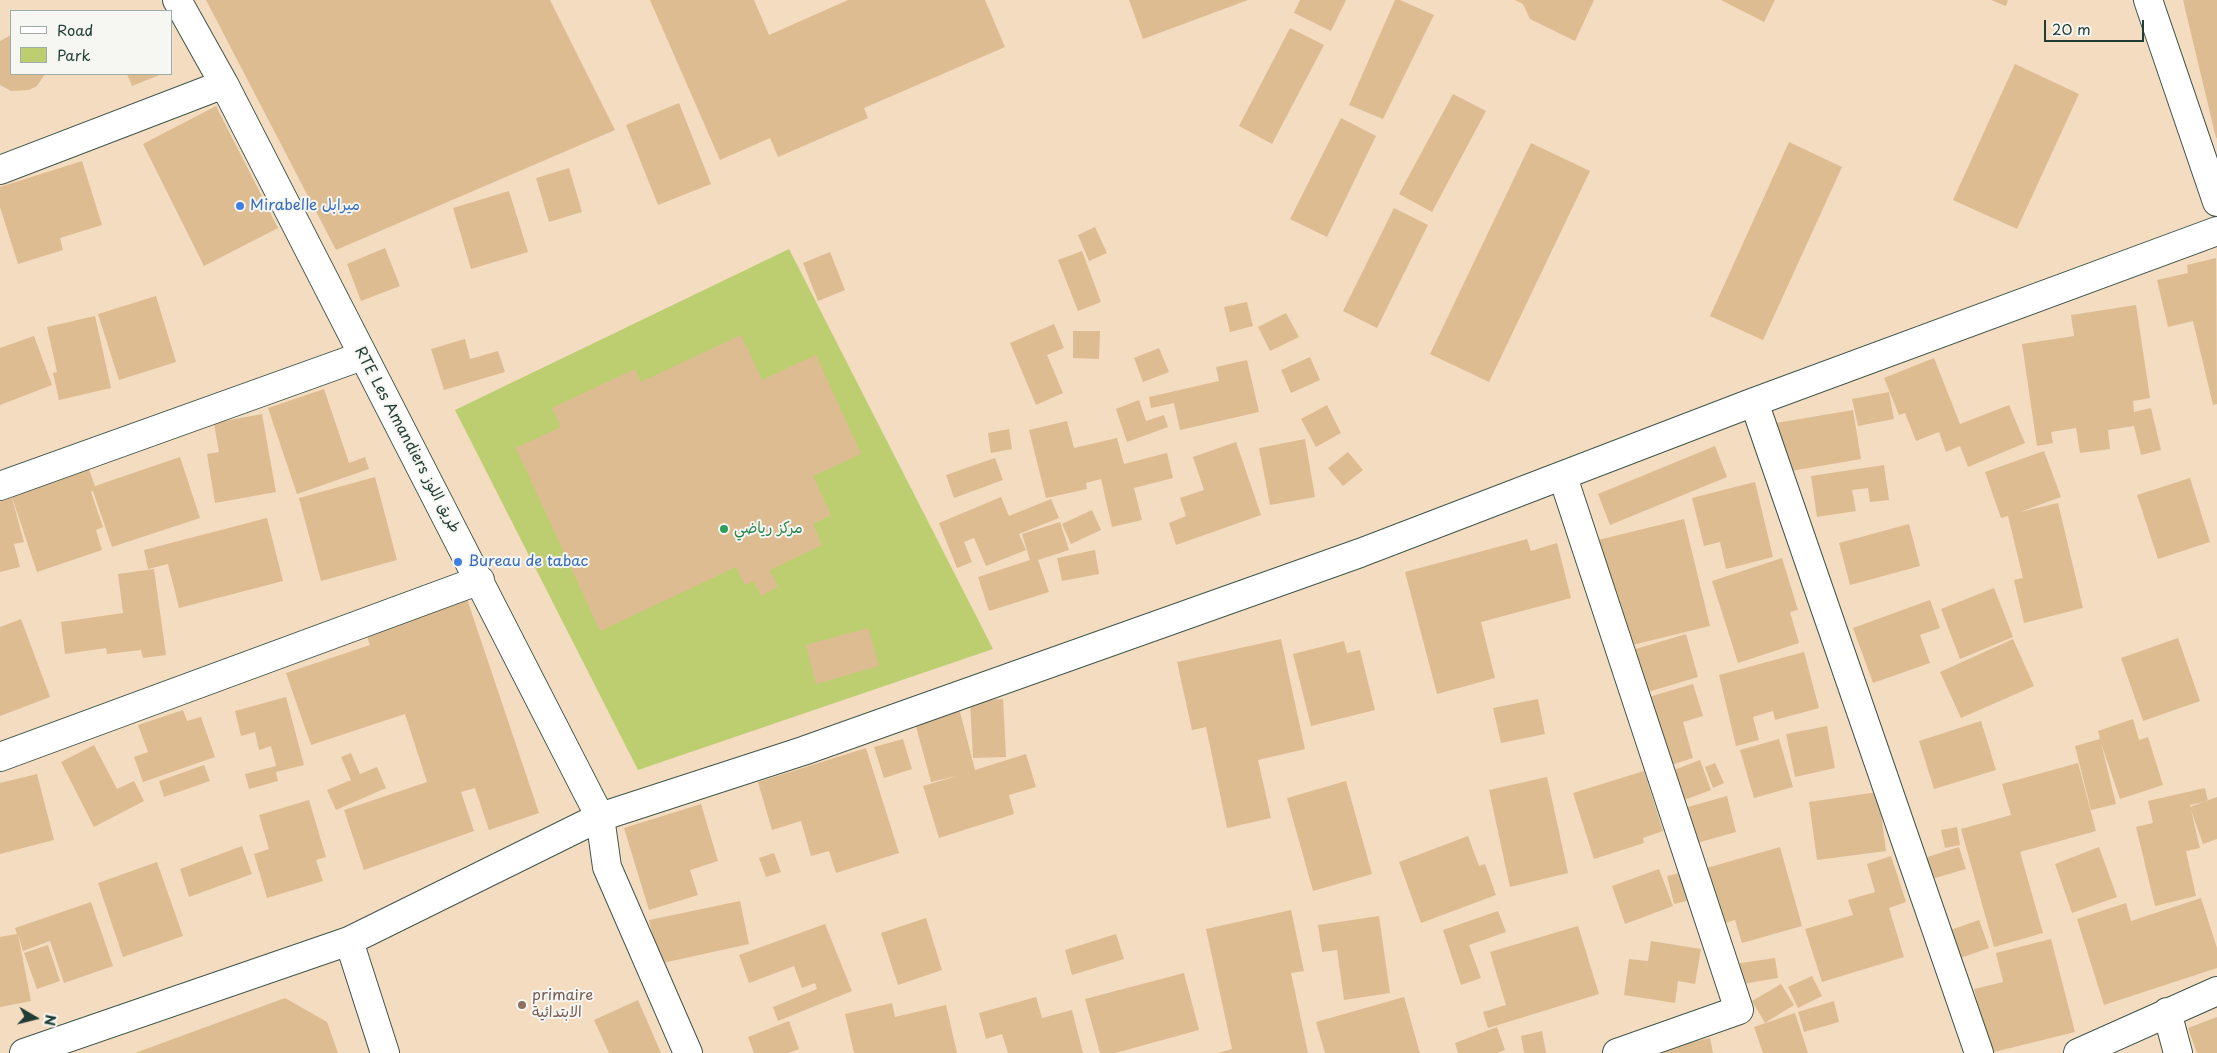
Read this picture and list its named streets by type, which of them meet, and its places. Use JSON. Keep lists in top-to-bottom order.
{
  "streets": {
    "street": ["RTE Les Amandiers طريق اللوز"]
  },
  "places": [
    "Mirabelle ميرابل",
    "مركز رياضي",
    "Bureau de tabac",
    "primaire الابتدائية"
  ],
  "legend": ["Road", "Park"],
  "scale_bar": "20 m",
  "north": "right"
}
